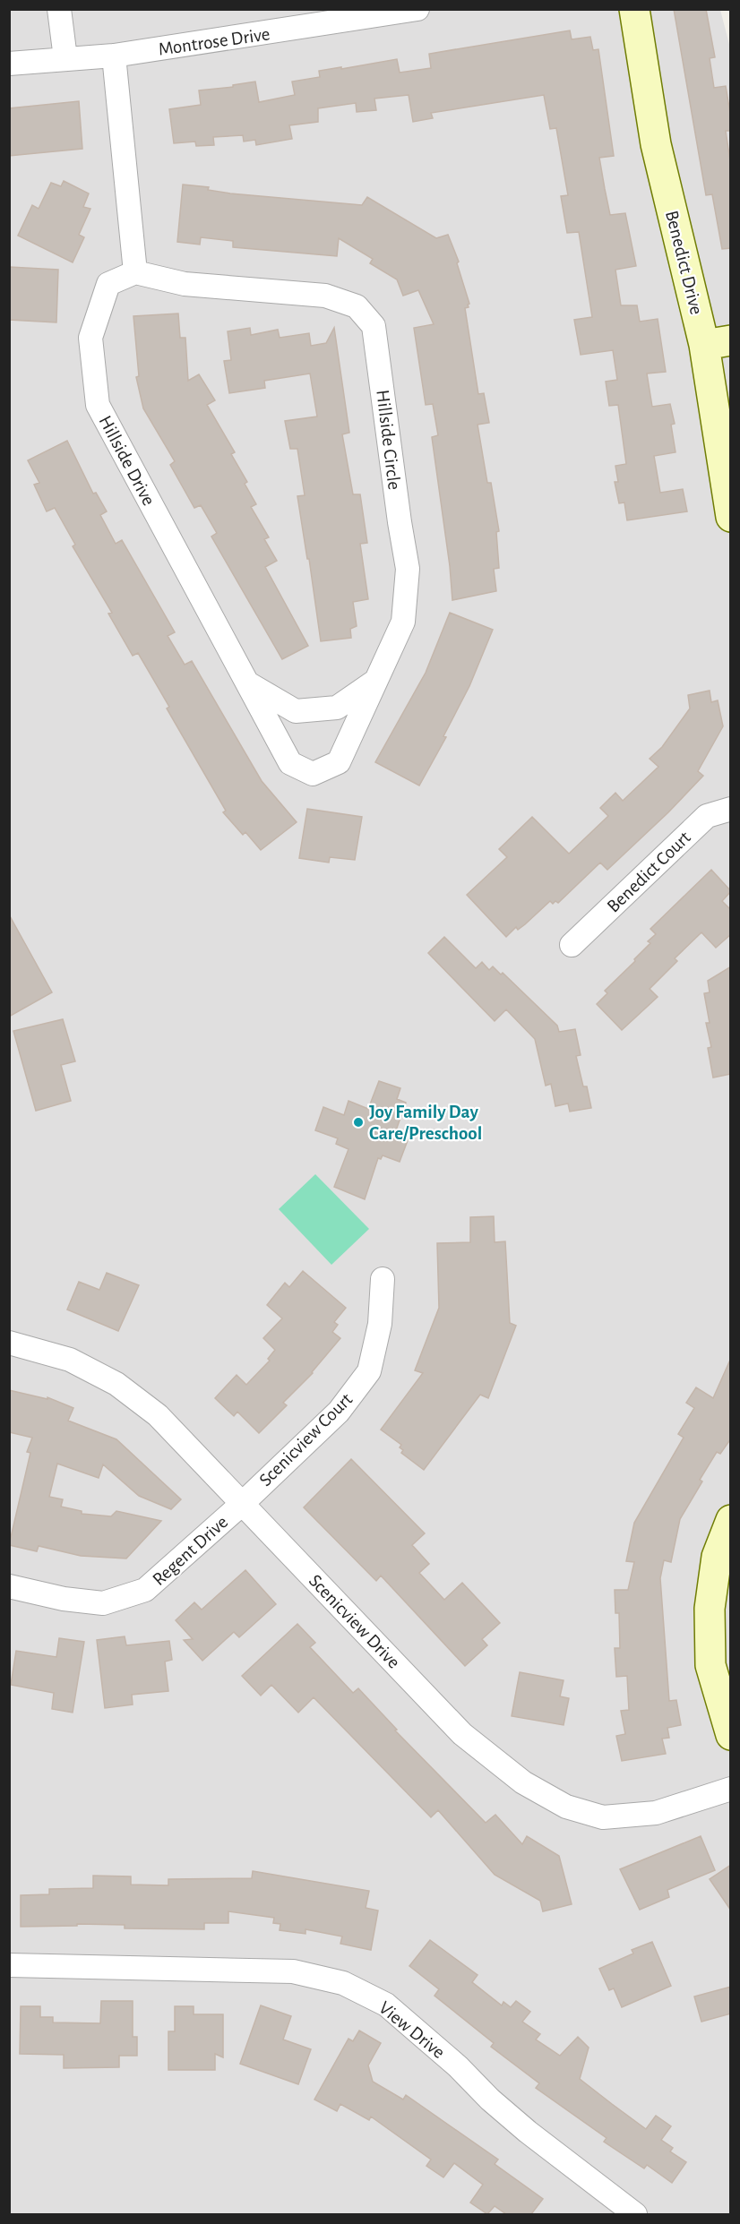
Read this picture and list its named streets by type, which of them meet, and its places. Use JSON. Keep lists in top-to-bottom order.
{
  "streets": {
    "street": [
      "Montrose Drive",
      "Benedict Drive",
      "Hillside Circle",
      "Hillside Drive",
      "Benedict Court",
      "Scenicview Court",
      "Regent Drive",
      "Scenicview Drive",
      "View Drive"
    ]
  },
  "crossings": [
    ["Hillside Circle", "Hillside Drive"],
    ["Scenicview Court", "Regent Drive"],
    ["Scenicview Court", "Scenicview Drive"],
    ["Regent Drive", "Scenicview Drive"]
  ],
  "places": ["Joy Family Day Care/Preschool"]
}
